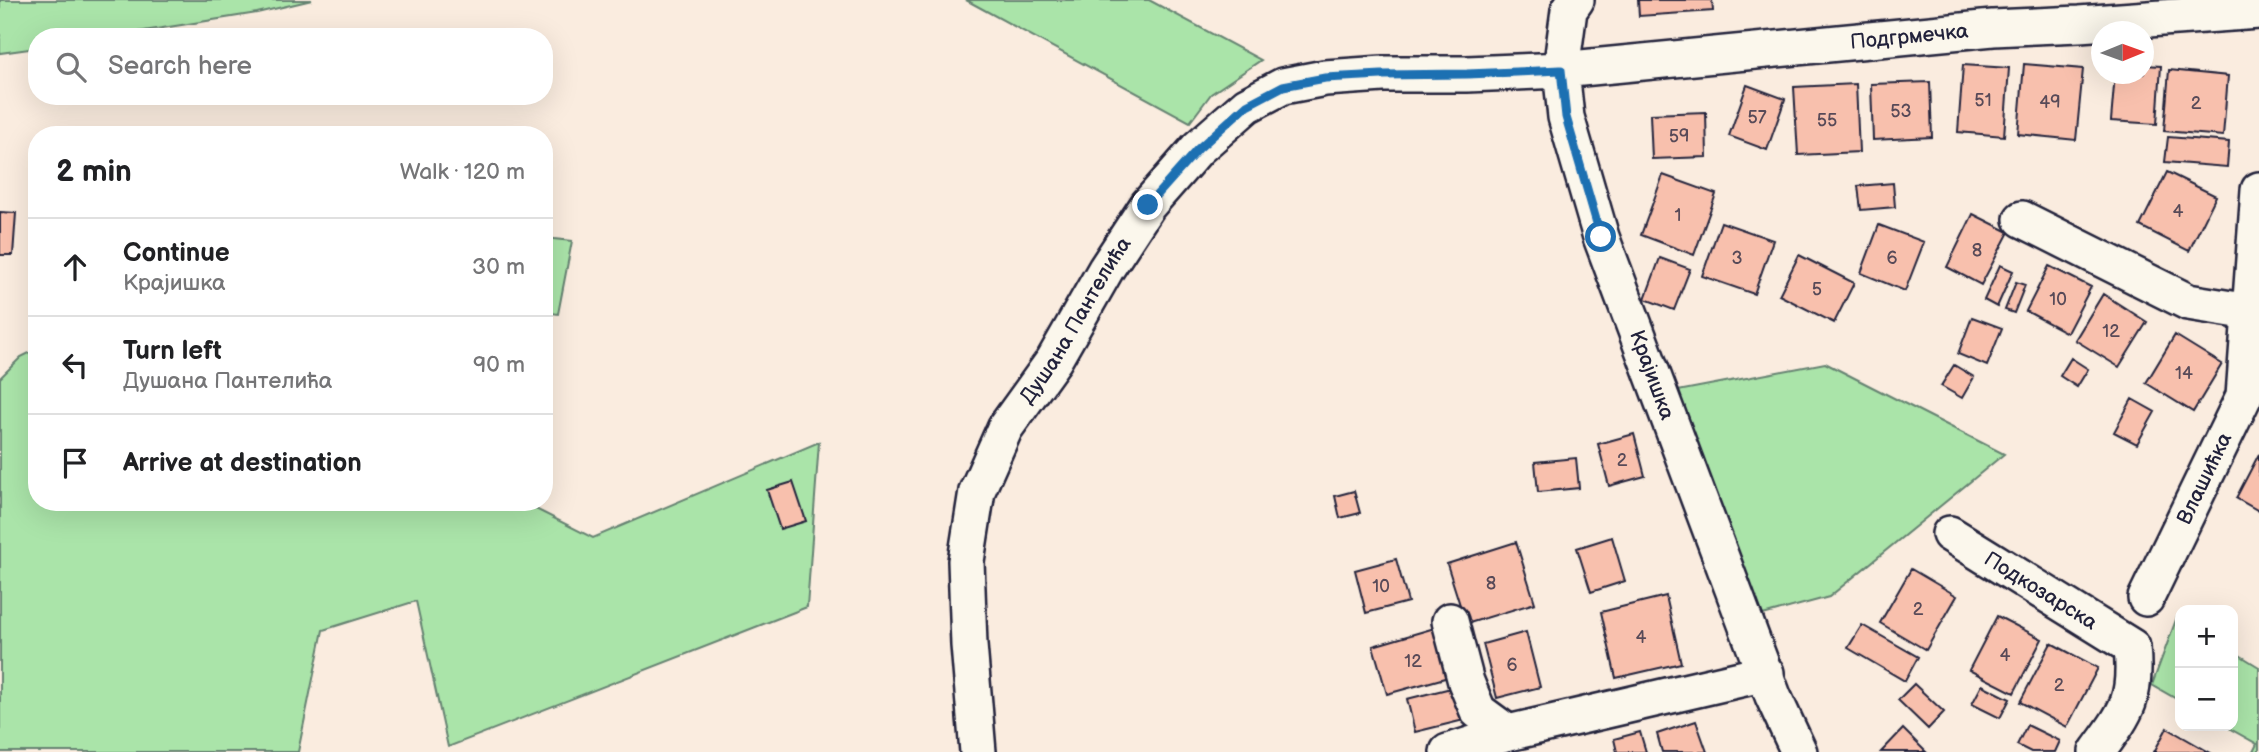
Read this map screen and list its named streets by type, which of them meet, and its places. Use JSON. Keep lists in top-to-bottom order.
{
  "streets": {
    "street": [
      "Подгрмечка",
      "Душана Пантелића",
      "Крајишка",
      "Влашићка",
      "Подкозарска"
    ]
  },
  "crossings": [
    ["Подгрмечка", "Душана Пантелића"],
    ["Подгрмечка", "Крајишка"],
    ["Душана Пантелића", "Крајишка"]
  ],
  "house_numbers": [
    "51",
    "49",
    "2",
    "53",
    "57",
    "55",
    "59",
    "4",
    "1",
    "8",
    "3",
    "6",
    "5",
    "10",
    "12",
    "14",
    "2",
    "8",
    "10",
    "2",
    "4",
    "4",
    "12",
    "6",
    "2"
  ],
  "north": "right",
  "page": {
    "search": "Search here",
    "heading": ["2 min", "Walk · 120 m"],
    "list": [
      ["Continue", "Крајишка", "30 m"],
      ["Turn left", "Душана Пантелића", "90 m"],
      "Arrive at destination"
    ],
    "map_buttons": ["+", "−"]
  }
}
